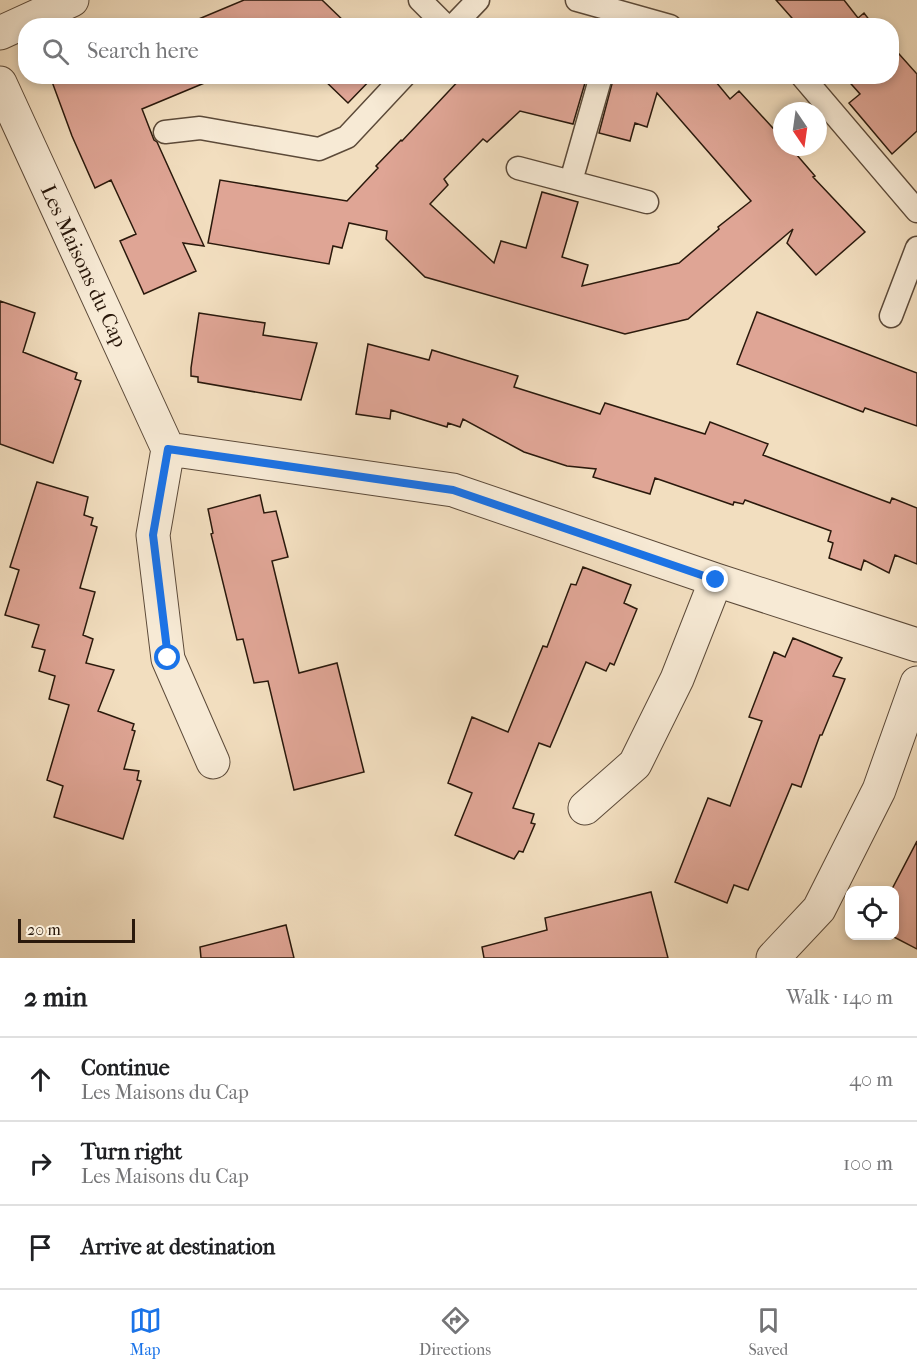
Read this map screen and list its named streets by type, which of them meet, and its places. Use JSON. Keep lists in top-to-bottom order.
{
  "streets": {
    "street": ["Les Maisons du Cap"]
  },
  "scale_bar": "20 m",
  "north": "bottom",
  "page": {
    "search": "Search here",
    "scale": "20 m",
    "heading": ["2 min", "Walk · 140 m"],
    "list": [
      ["Continue", "Les Maisons du Cap", "40 m"],
      ["Turn right", "Les Maisons du Cap", "100 m"],
      "Arrive at destination"
    ],
    "nav": ["Map", "Directions", "Saved"]
  }
}
